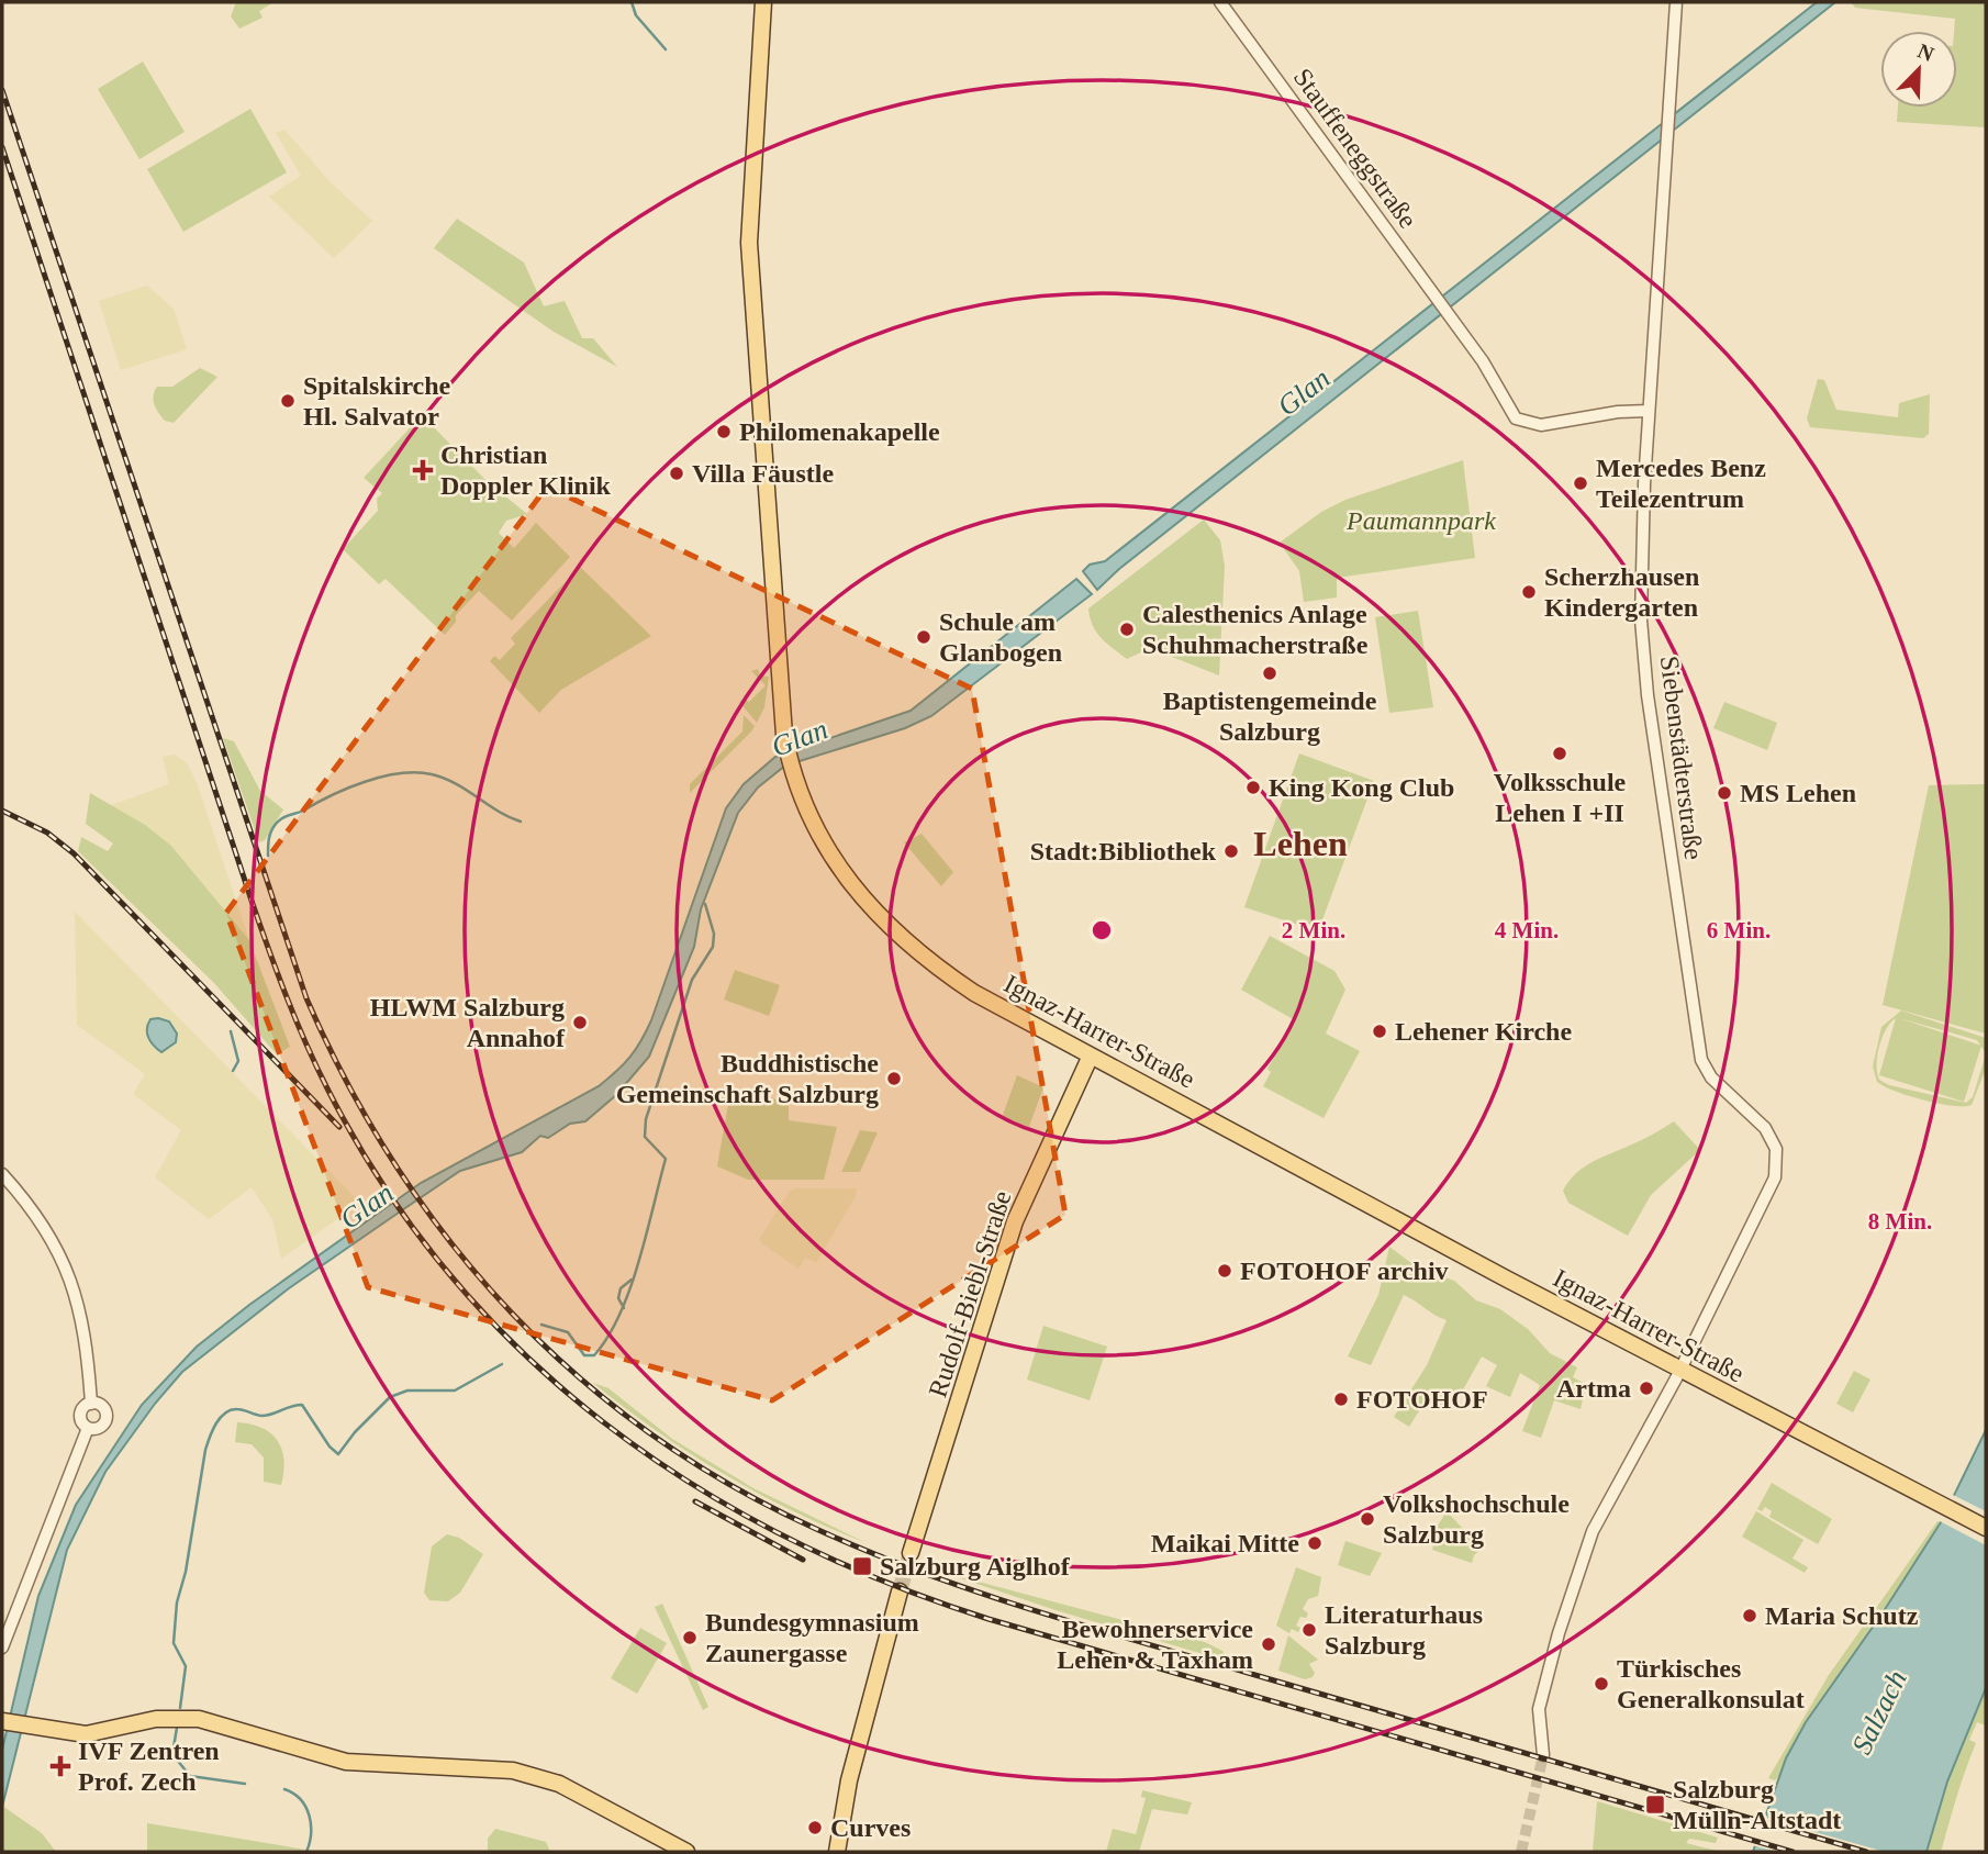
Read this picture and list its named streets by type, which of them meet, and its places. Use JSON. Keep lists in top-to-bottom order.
{
  "streets": {
    "main road": ["Ignaz-Harrer-Straße", "Rudolf-Biebl-Straße"],
    "street": ["Stauffeneggstraße", "Siebenstädterstraße"]
  },
  "crossings": [
    ["Stauffeneggstraße", "Siebenstädterstraße"],
    ["Siebenstädterstraße", "Ignaz-Harrer-Straße"],
    ["Ignaz-Harrer-Straße", "Rudolf-Biebl-Straße"]
  ],
  "districts": ["Lehen"],
  "water": ["Glan", "Salzach"],
  "parks": ["Paumannpark"],
  "places": {
    "other": [
      "Spitalskirche Hl. Salvator",
      "Philomenakapelle",
      "Villa Fäustle",
      "Mercedes Benz Teilezentrum",
      "Scherzhausen Kindergarten",
      "Calesthenics Anlage Schuhmacherstraße",
      "Schule am Glanbogen",
      "Baptistengemeinde Salzburg",
      "Volksschule Lehen I +II",
      "King Kong Club",
      "MS Lehen",
      "Stadt:Bibliothek",
      "HLWM Salzburg Annahof",
      "Lehener Kirche",
      "Buddhistische Gemeinschaft Salzburg",
      "FOTOHOF archiv",
      "Artma",
      "FOTOHOF",
      "Volkshochschule Salzburg",
      "Maikai Mitte",
      "Maria Schutz",
      "Literaturhaus Salzburg",
      "Bundesgymnasium Zaunergasse",
      "Bewohnerservice Lehen & Taxham",
      "Türkisches Generalkonsulat",
      "Curves"
    ],
    "health": ["Christian Doppler Klinik", "IVF Zentren Prof. Zech"],
    "transit": ["Salzburg Aiglhof", "Salzburg Mülln-Altstadt"]
  },
  "north": "top right",
  "rings": [
    "2 Min.",
    "4 Min.",
    "6 Min.",
    "8 Min."
  ]
}
